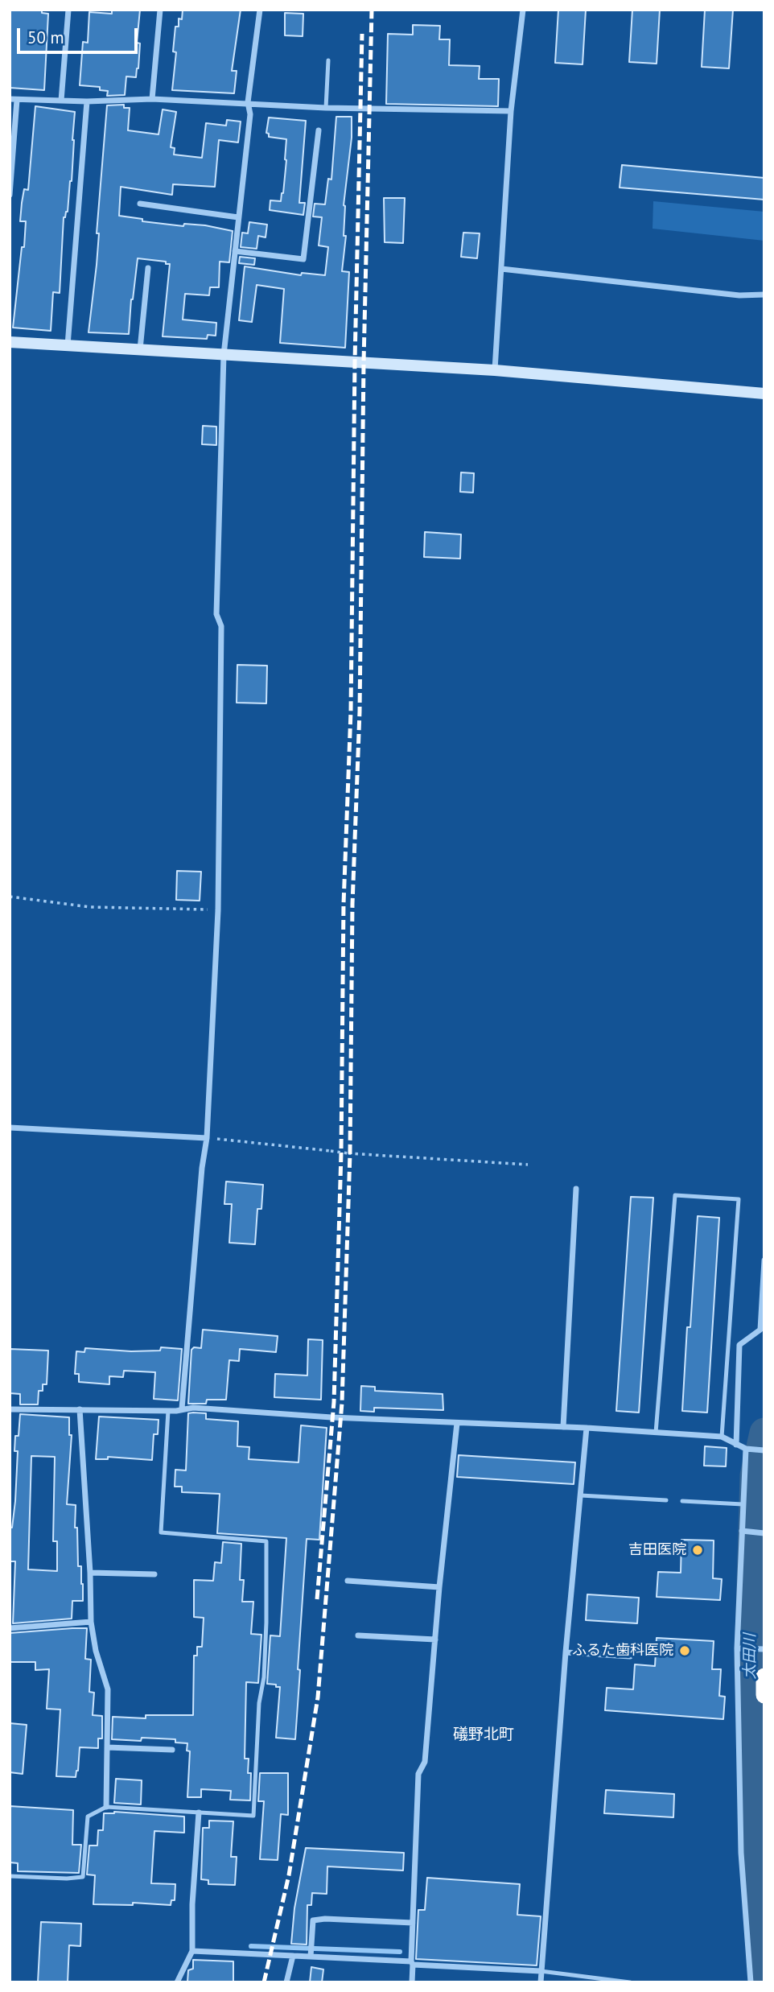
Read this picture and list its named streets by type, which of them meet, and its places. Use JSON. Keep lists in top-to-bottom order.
{
  "districts": ["礒野北町"],
  "water": ["太田川"],
  "places": ["吉田医院", "ふるた歯科医院"],
  "scale_bar": "50 m"
}
